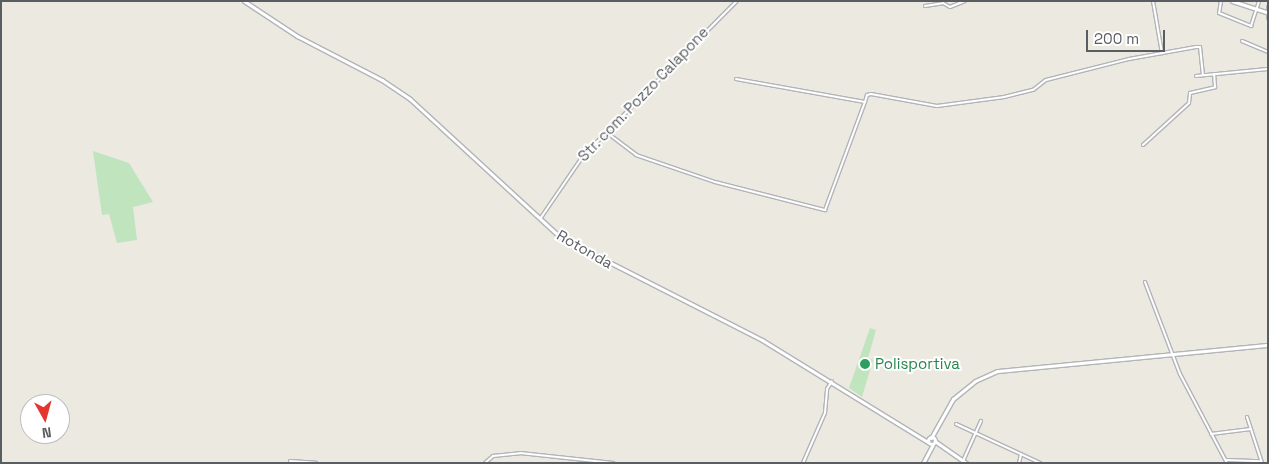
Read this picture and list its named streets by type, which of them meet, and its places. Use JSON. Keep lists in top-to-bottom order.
{
  "streets": {
    "main road": ["Rotonda"],
    "street": ["Str. com. Pozzo Calapone"]
  },
  "crossings": [
    ["Str. com. Pozzo Calapone", "Rotonda"]
  ],
  "places": ["Polisportiva"],
  "scale_bar": "200 m",
  "north": "bottom"
}
